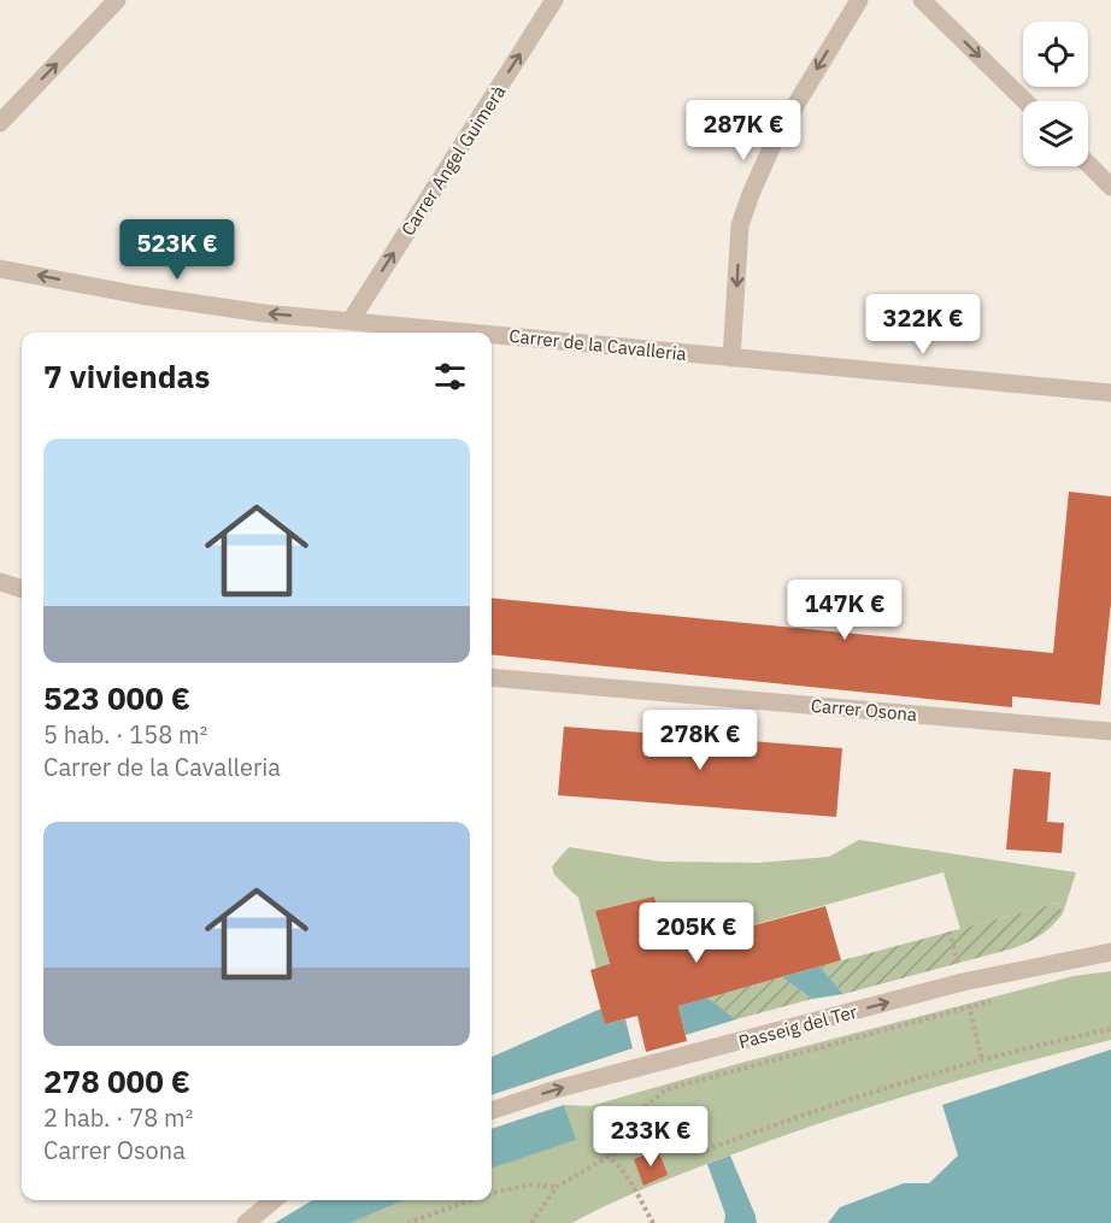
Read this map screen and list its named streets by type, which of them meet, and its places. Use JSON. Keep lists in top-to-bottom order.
{
  "streets": {
    "street": [
      "Carrer Angel Guimerà",
      "Carrer de la Cavalleria",
      "Carrer Osona",
      "Passeig del Ter"
    ]
  },
  "crossings": [
    ["Carrer Angel Guimerà", "Carrer de la Cavalleria"]
  ],
  "one_way": ["Carrer Angel Guimerà", "Passeig del Ter"],
  "page": {
    "price": [
      "287K €",
      "523K €",
      "322K €",
      "147K €",
      "278K €",
      "205K €",
      "233K €"
    ],
    "heading": "7 viviendas",
    "list": [
      {
        "name": "523 000 €",
        "note": "5 hab. · 158 m² · Carrer de la Cavalleria"
      },
      {
        "name": "278 000 €",
        "note": "2 hab. · 78 m² · Carrer Osona"
      }
    ]
  }
}
